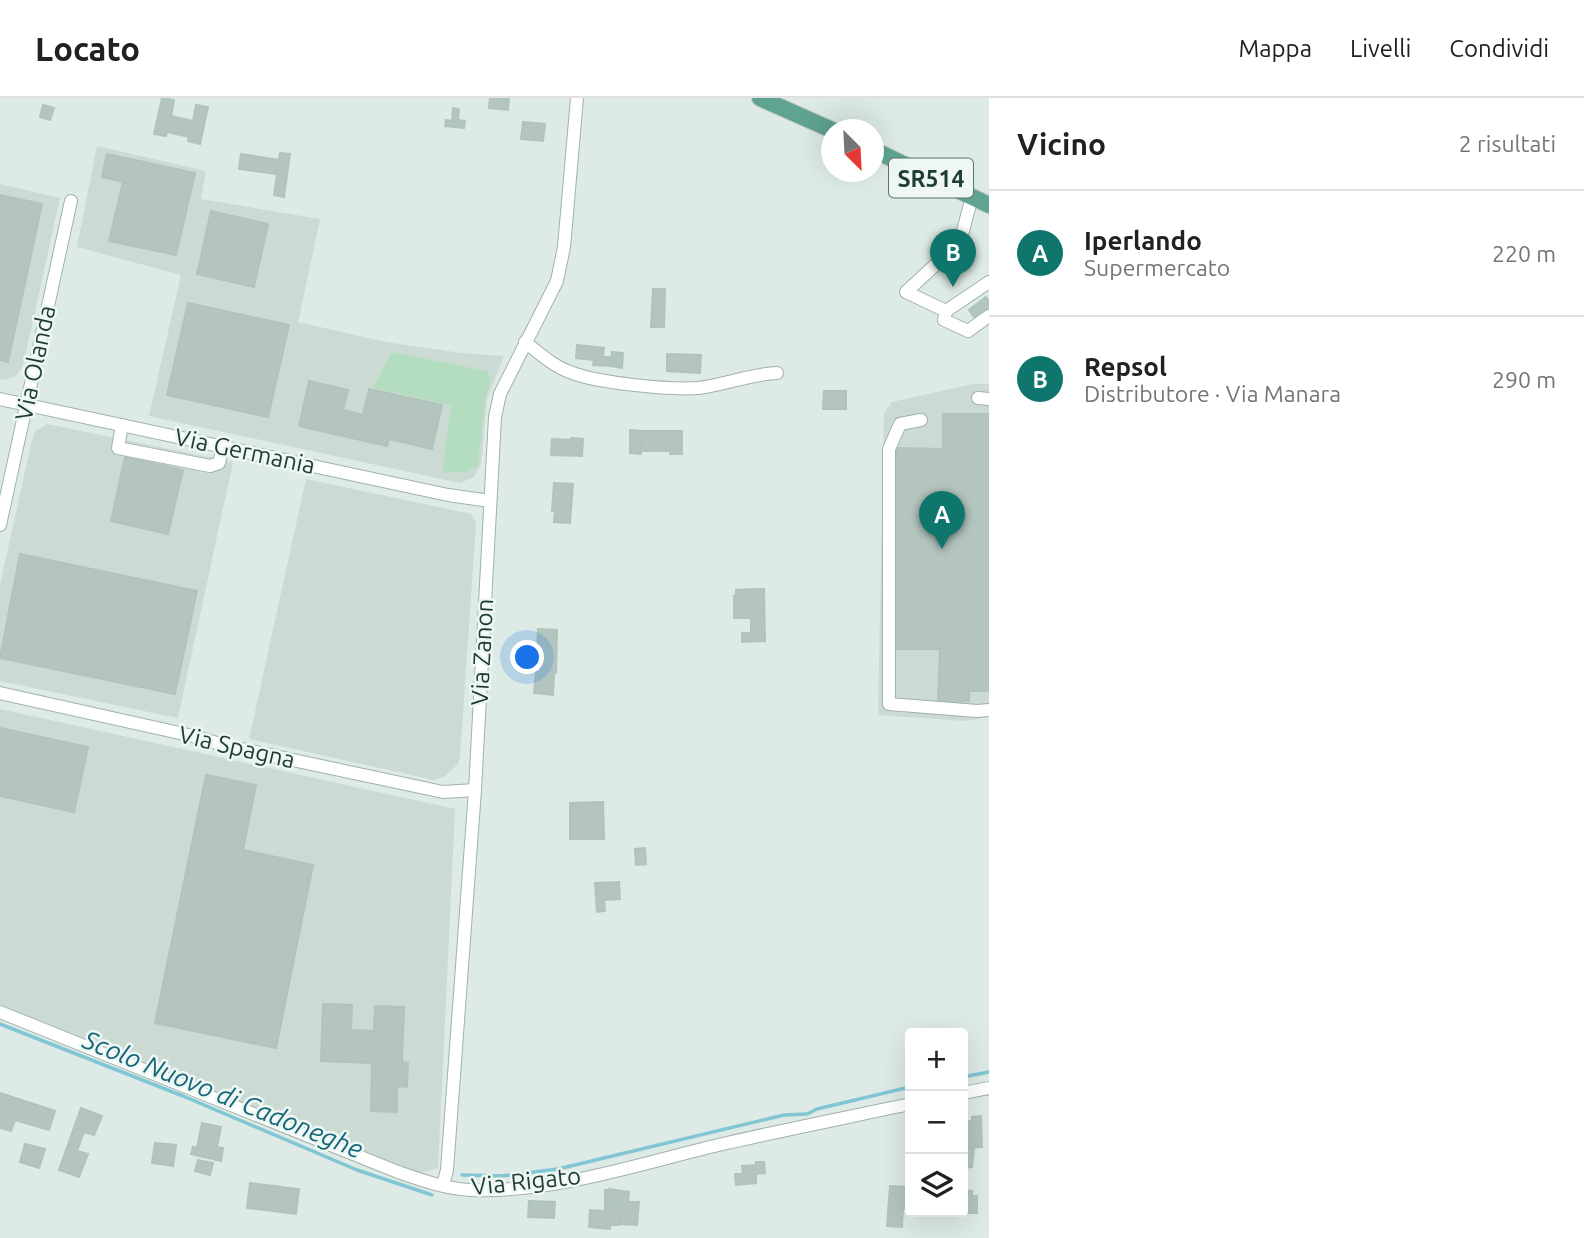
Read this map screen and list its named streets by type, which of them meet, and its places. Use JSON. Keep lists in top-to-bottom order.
{
  "streets": {
    "main road": ["SR514"],
    "street": [
      "Via Olanda",
      "Via Germania",
      "Via Zanon",
      "Via Spagna",
      "Via Rigato"
    ]
  },
  "crossings": [
    ["Via Olanda", "Via Germania"],
    ["Via Germania", "Via Zanon"],
    ["Via Zanon", "Via Spagna"],
    ["Via Zanon", "Via Rigato"]
  ],
  "water": ["Scolo Nuovo di Cadoneghe"],
  "north": "bottom right",
  "page": {
    "header": "Locato",
    "nav": ["Mappa", "Livelli", "Condividi"],
    "heading": ["Vicino", "2 risultati"],
    "list": [
      {
        "mark": "A",
        "name": "Iperlando",
        "note": "Supermercato",
        "value": "220 m"
      },
      {
        "mark": "B",
        "name": "Repsol",
        "note": "Distributore · Via Manara",
        "value": "290 m"
      }
    ],
    "pins": ["B", "A"],
    "map_buttons": ["+", "−"]
  }
}
